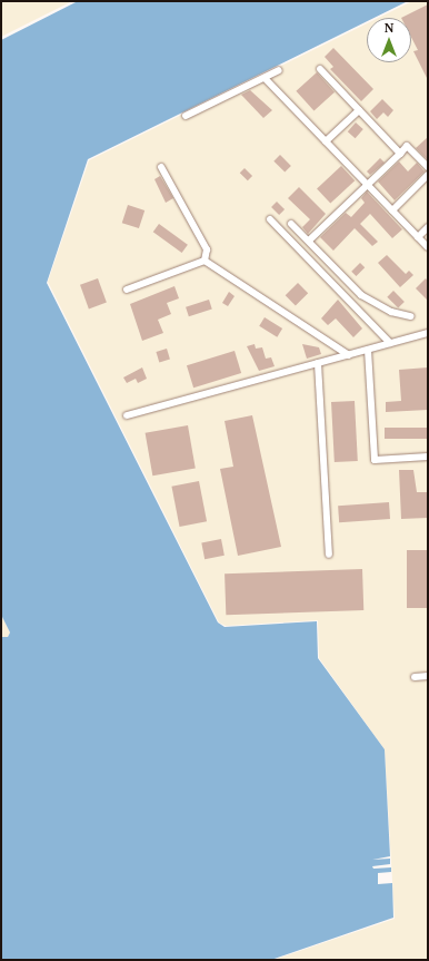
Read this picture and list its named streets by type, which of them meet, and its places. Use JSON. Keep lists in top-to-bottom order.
{
  "north": "top"
}
